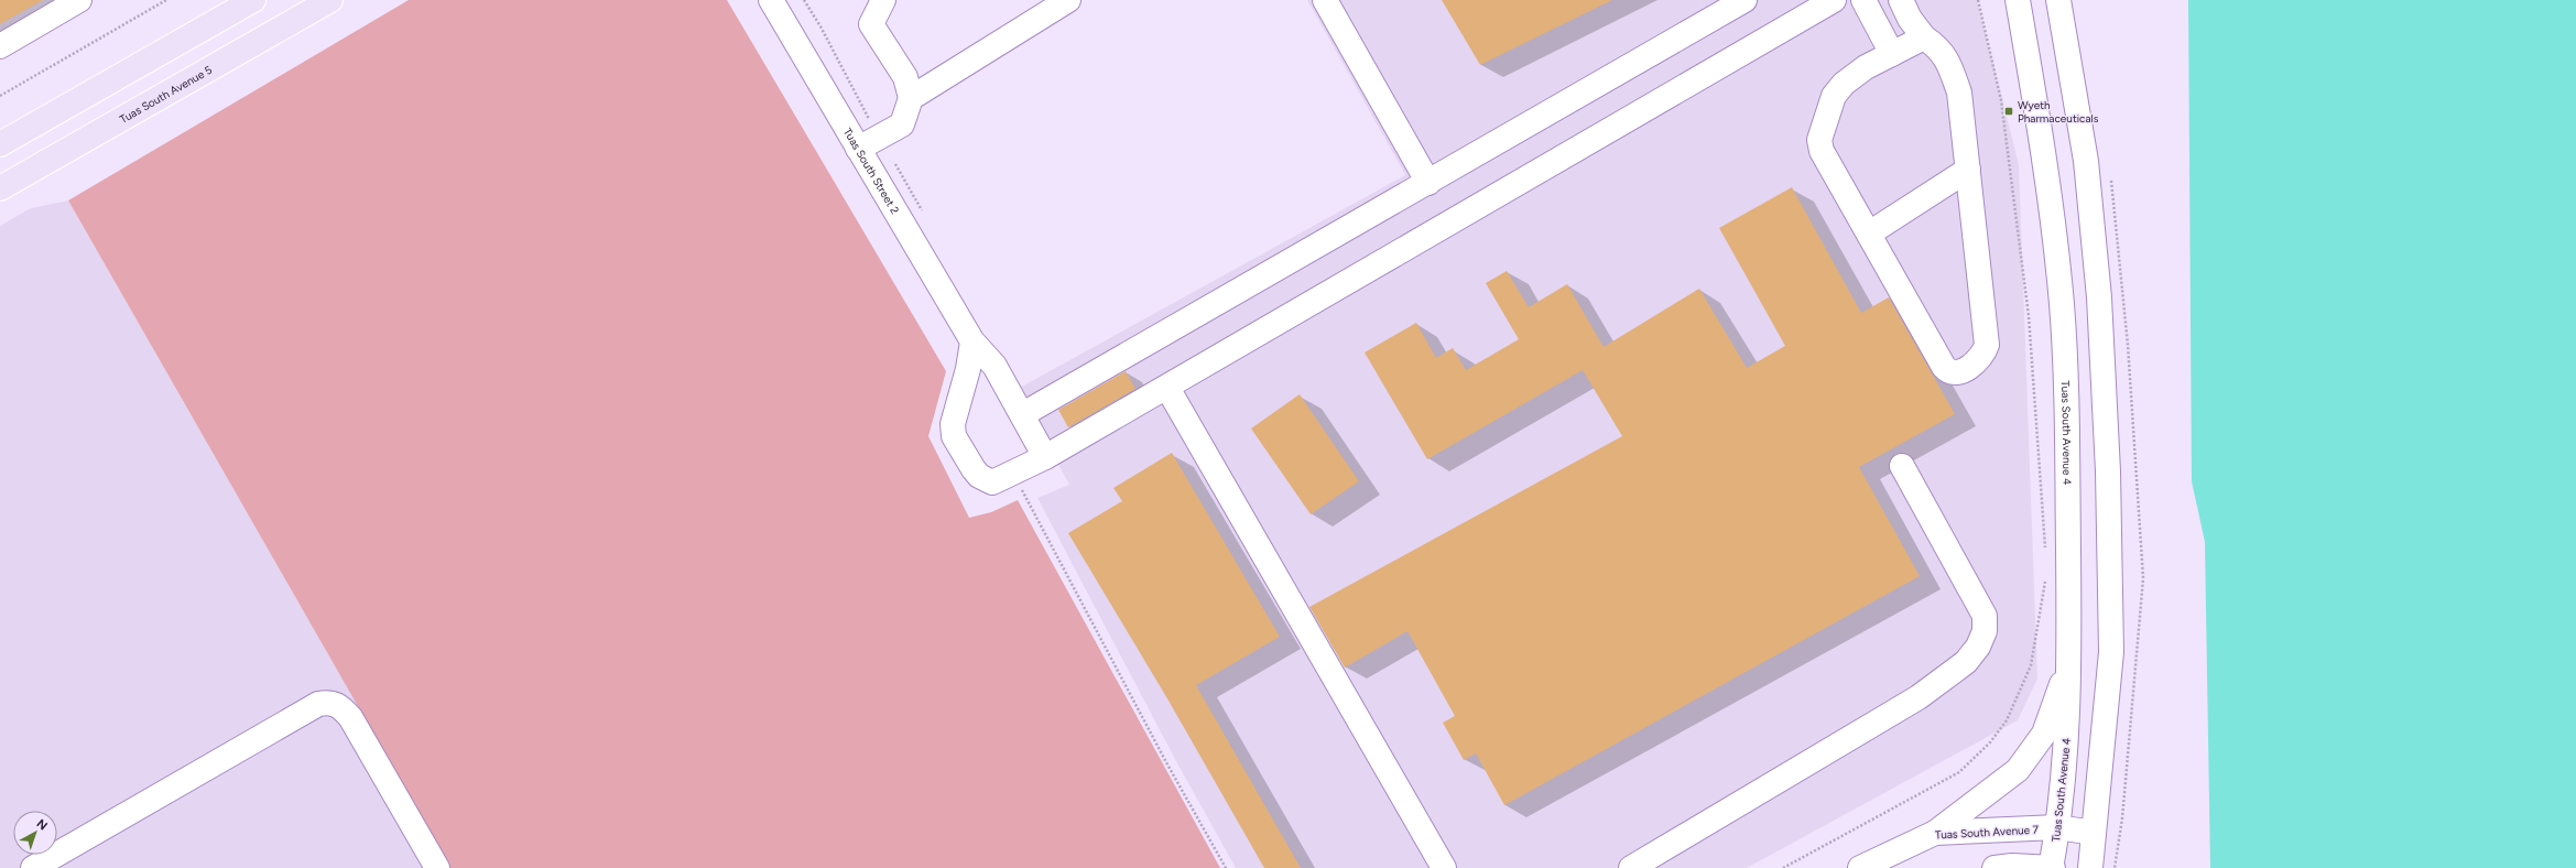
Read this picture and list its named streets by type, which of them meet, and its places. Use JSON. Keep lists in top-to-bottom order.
{
  "streets": {
    "main road": ["Tuas South Avenue 5"],
    "street": ["Tuas South Street 2", "Tuas South Avenue 4", "Tuas South Avenue 7"]
  },
  "crossings": [
    ["Tuas South Avenue 4", "Tuas South Avenue 7"]
  ],
  "places": {
    "transit": ["Wyeth Pharmaceuticals"]
  },
  "north": "top right"
}
